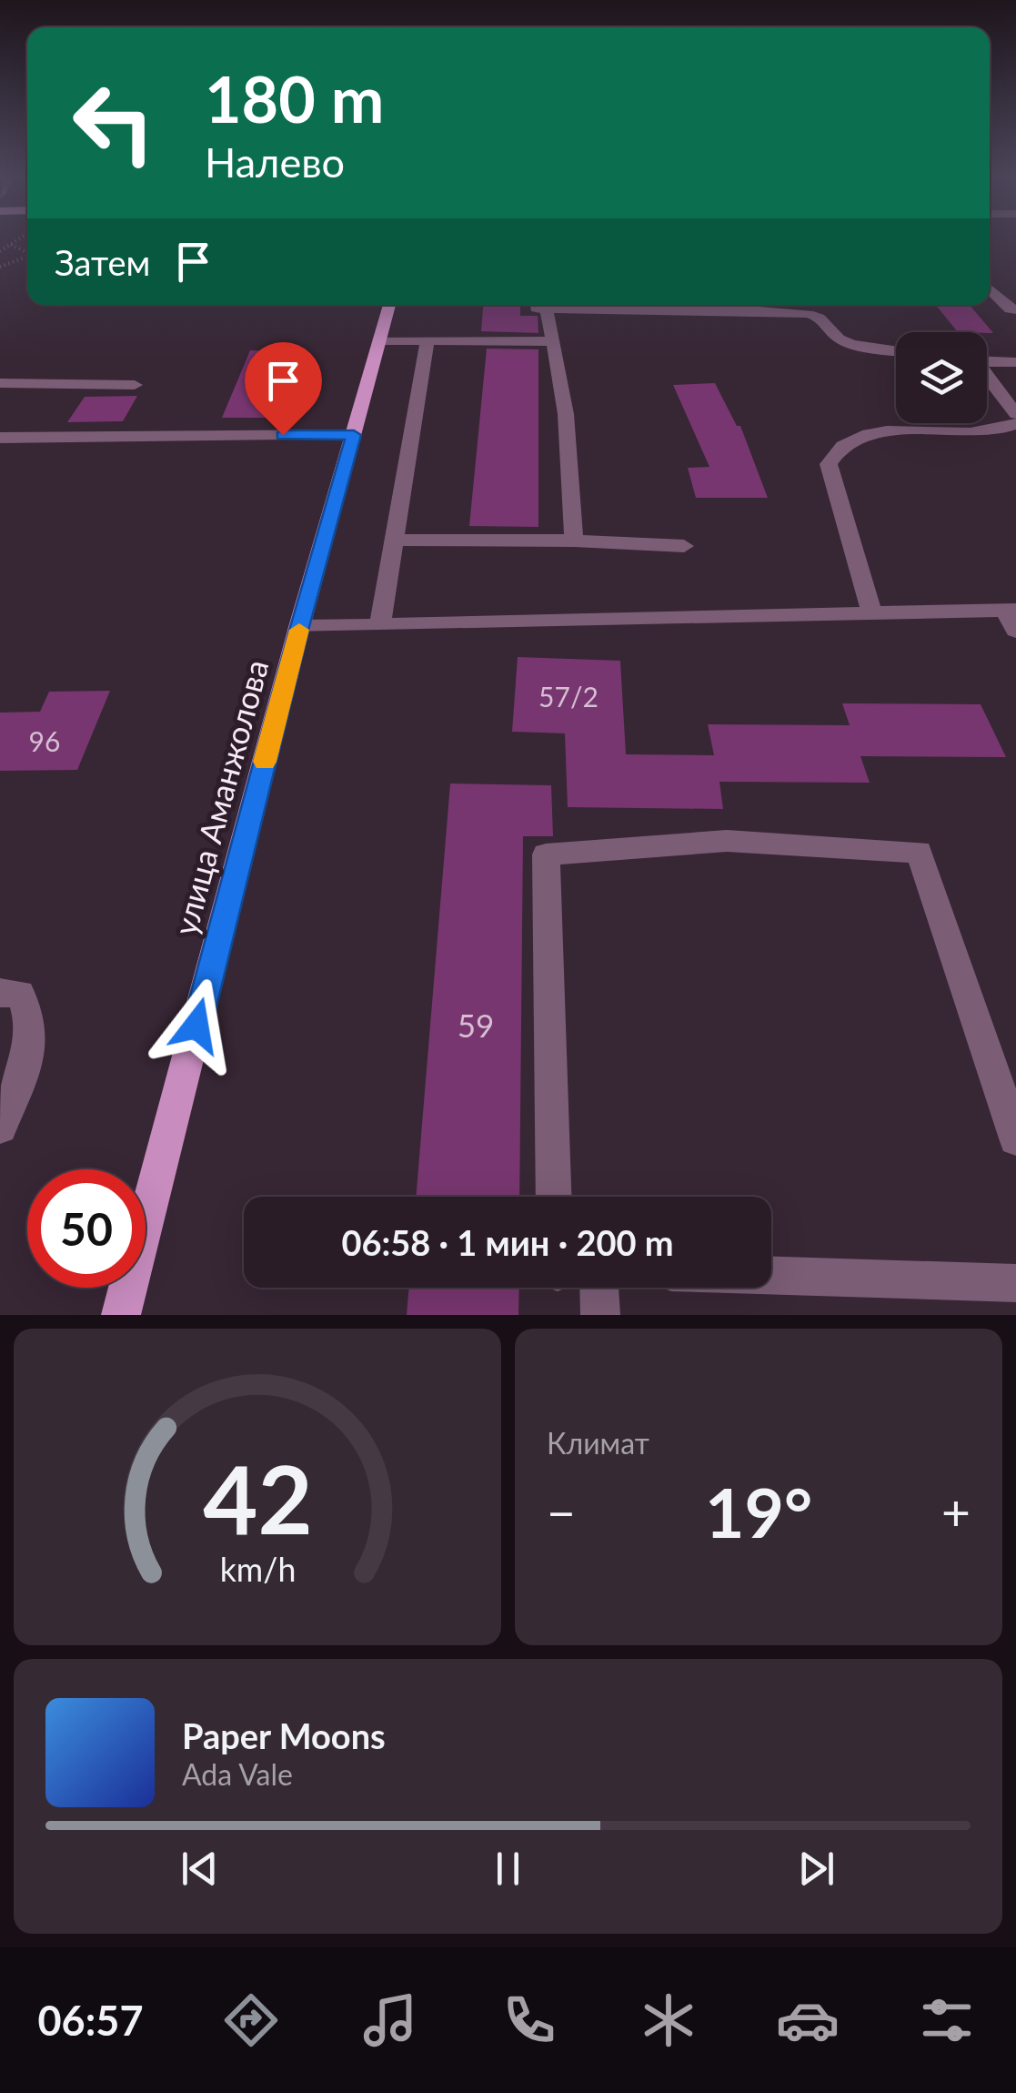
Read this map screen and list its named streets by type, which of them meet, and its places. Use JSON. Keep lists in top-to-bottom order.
{
  "streets": {
    "main road": ["улица Аманжолова"]
  },
  "house_numbers": ["57/2", "96", "59"],
  "page": {
    "turn": ["180 m", "Налево"],
    "then": "Затем",
    "limit": "50",
    "trip": "06:58 · 1 мин · 200 m",
    "tile": "Климат",
    "heat": ["−", "19°", "+"],
    "song": ["Paper Moons", "Ada Vale"],
    "tabs": "06:57",
    "gauge": ["42", "km/h"]
  }
}
